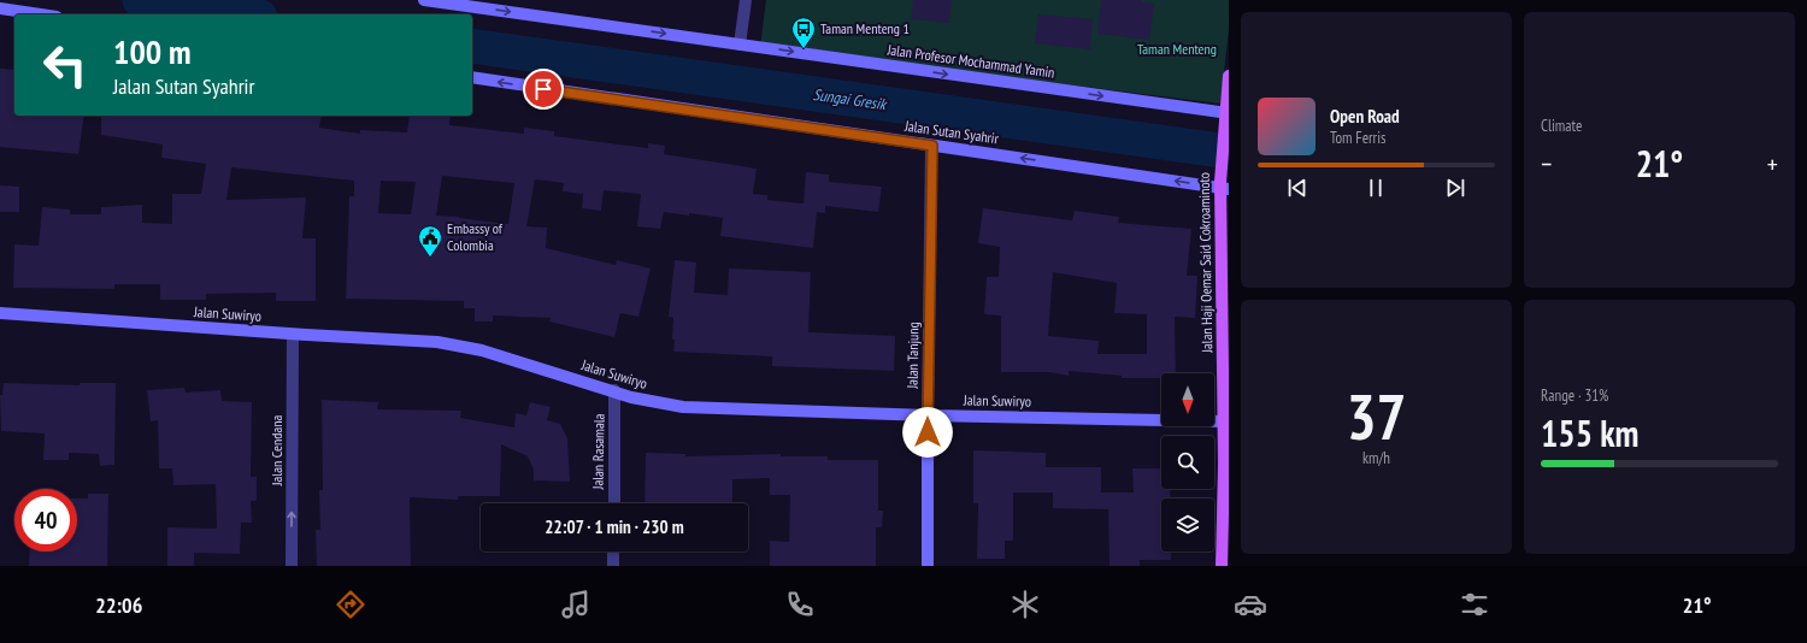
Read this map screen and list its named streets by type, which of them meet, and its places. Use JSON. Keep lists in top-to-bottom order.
{
  "streets": {
    "main road": ["Jalan Haji Oemar Said Cokroaminoto"],
    "street": [
      "Jalan Profesor Mochammad Yamin",
      "Jalan Sutan Syahrir",
      "Jalan Suwiryo",
      "Jalan Tanjung",
      "Jalan Cendana",
      "Jalan Rasamala"
    ]
  },
  "crossings": [
    ["Jalan Profesor Mochammad Yamin", "Jalan Haji Oemar Said Cokroaminoto"],
    ["Jalan Sutan Syahrir", "Jalan Haji Oemar Said Cokroaminoto"],
    ["Jalan Sutan Syahrir", "Jalan Tanjung"],
    ["Jalan Haji Oemar Said Cokroaminoto", "Jalan Suwiryo"],
    ["Jalan Suwiryo", "Jalan Tanjung"],
    ["Jalan Suwiryo", "Jalan Cendana"],
    ["Jalan Suwiryo", "Jalan Rasamala"]
  ],
  "one_way": ["Jalan Profesor Mochammad Yamin", "Jalan Sutan Syahrir", "Jalan Cendana"],
  "water": ["Sungai Gresik"],
  "parks": ["Taman Menteng"],
  "places": {
    "bus stop": ["Taman Menteng 1"],
    "public building": ["Embassy of Colombia"]
  },
  "north": "bottom",
  "page": {
    "tile": [
      "Climate",
      ["37", "km/h"],
      ["Range · 31%", "155 km"]
    ],
    "turn": ["100 m", "Jalan Sutan Syahrir"],
    "song": ["Open Road", "Tom Ferris"],
    "heat": ["−", "21°", "+"],
    "limit": "40",
    "trip": "22:07 · 1 min · 230 m",
    "tabs": ["22:06", "21°"]
  }
}
